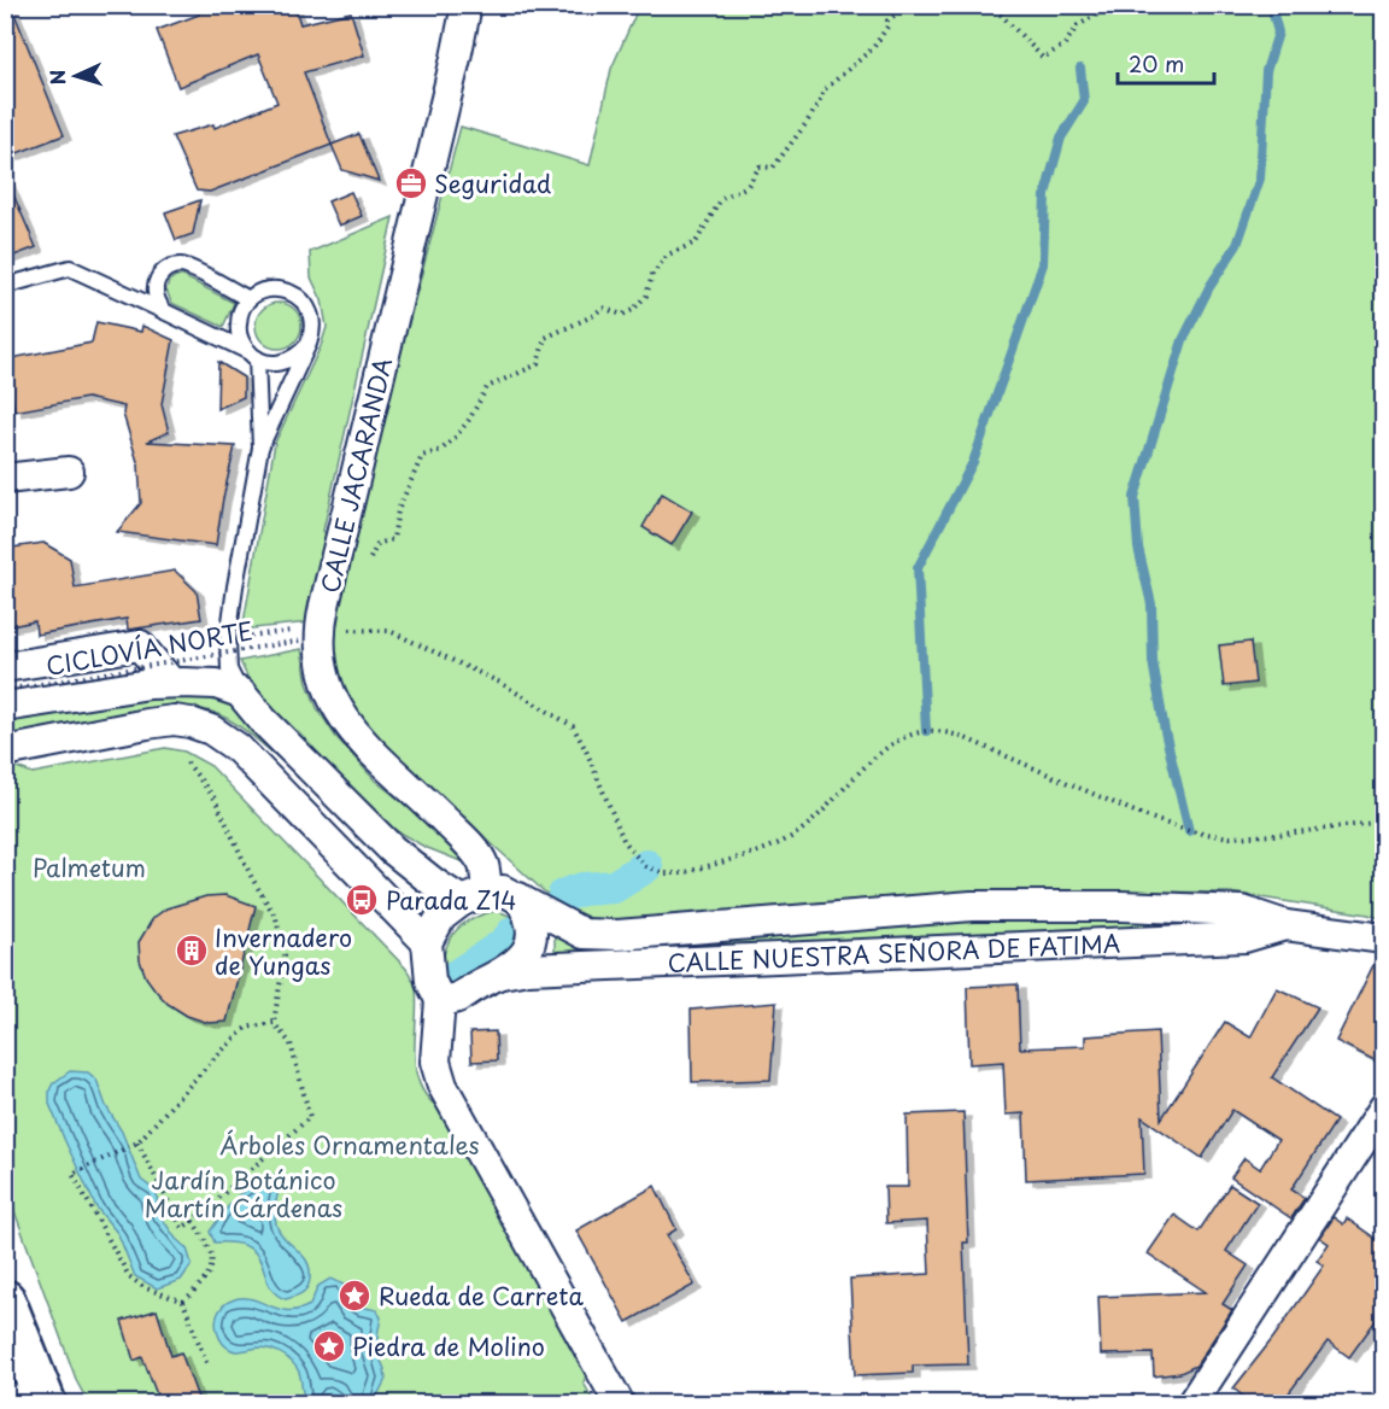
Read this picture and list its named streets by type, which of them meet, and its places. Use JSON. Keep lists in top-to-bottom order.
{
  "streets": {
    "street": ["CALLE JACARANDA", "CALLE NUESTRA SEÑORA DE FATIMA"],
    "path": ["CICLOVÍA NORTE"]
  },
  "crossings": [
    ["CALLE JACARANDA", "CALLE NUESTRA SEÑORA DE FATIMA"]
  ],
  "parks": ["Palmetum", "Árboles Ornamentales", "Jardín Botánico Martín Cárdenas"],
  "places": {
    "office": ["Seguridad"],
    "bus stop": ["Parada Z14"],
    "building": ["Invernadero de Yungas"],
    "place": ["Rueda de Carreta", "Piedra de Molino"]
  },
  "scale_bar": "20 m",
  "north": "left"
}
